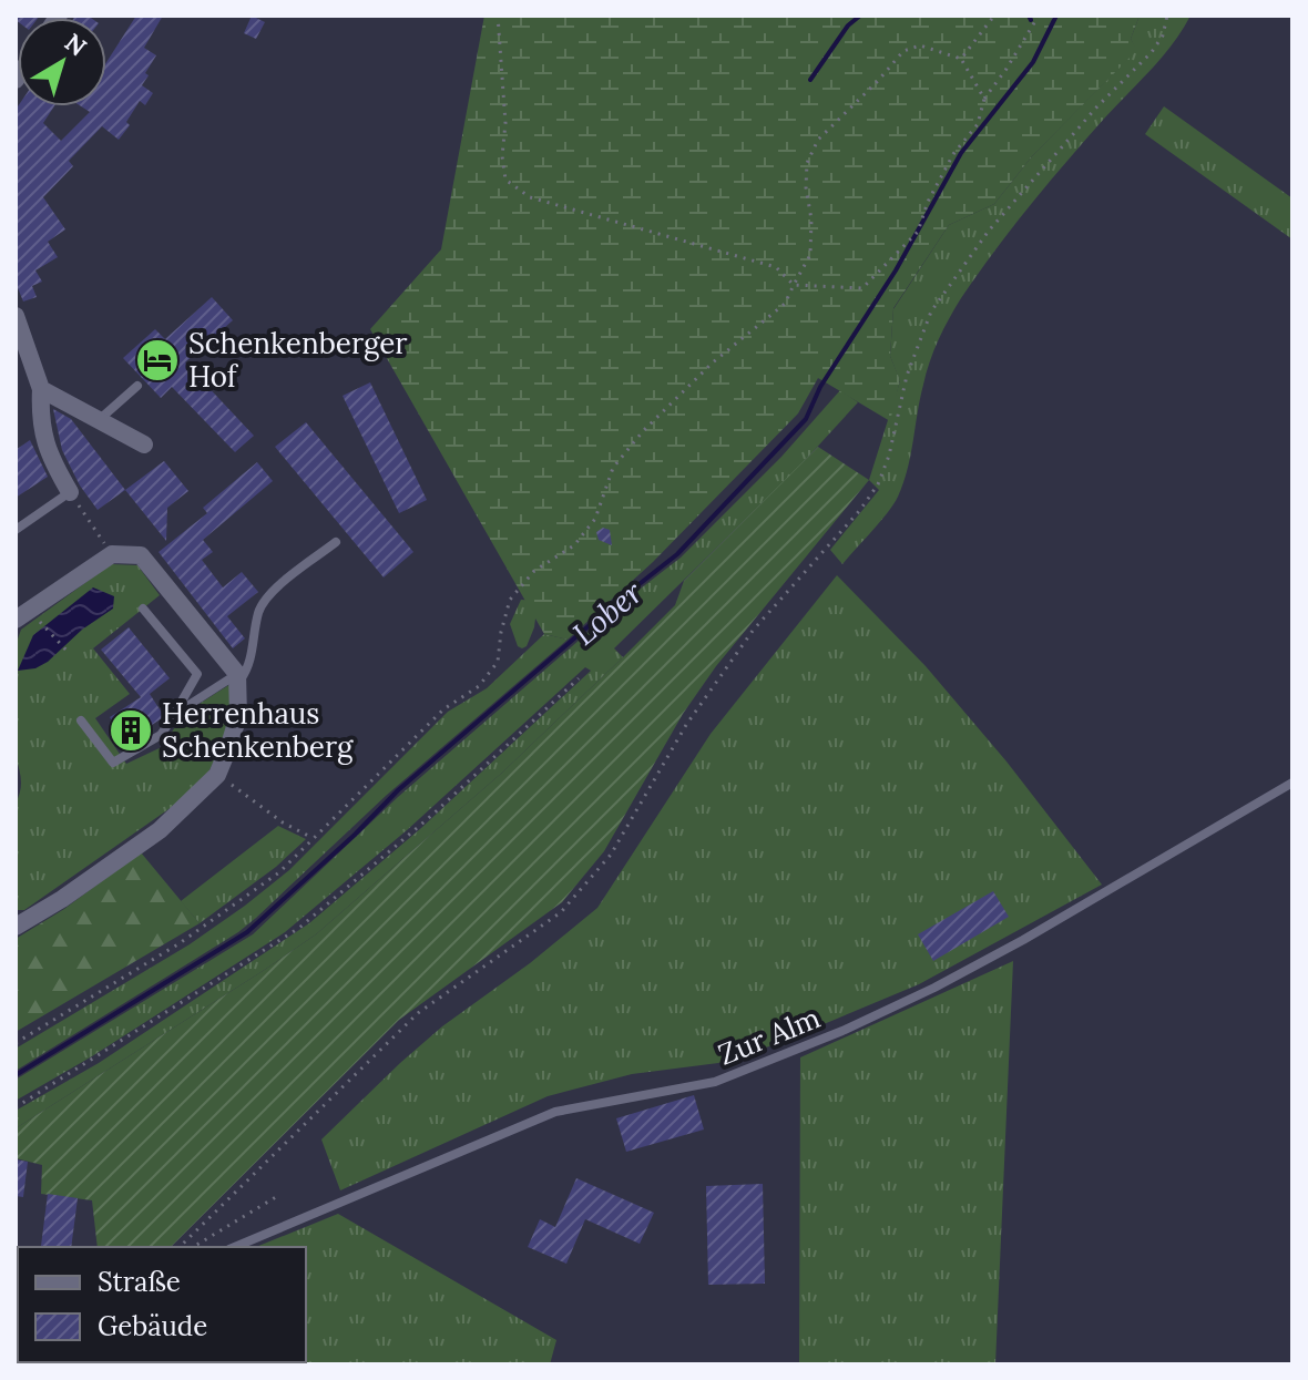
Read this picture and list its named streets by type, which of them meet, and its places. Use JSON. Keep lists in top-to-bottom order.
{
  "streets": {
    "lane": ["Zur Alm"]
  },
  "water": ["Lober"],
  "places": {
    "hotel": ["Schenkenberger Hof"],
    "building": ["Herrenhaus Schenkenberg"]
  },
  "legend": ["Straße", "Gebäude"],
  "north": "top right"
}
